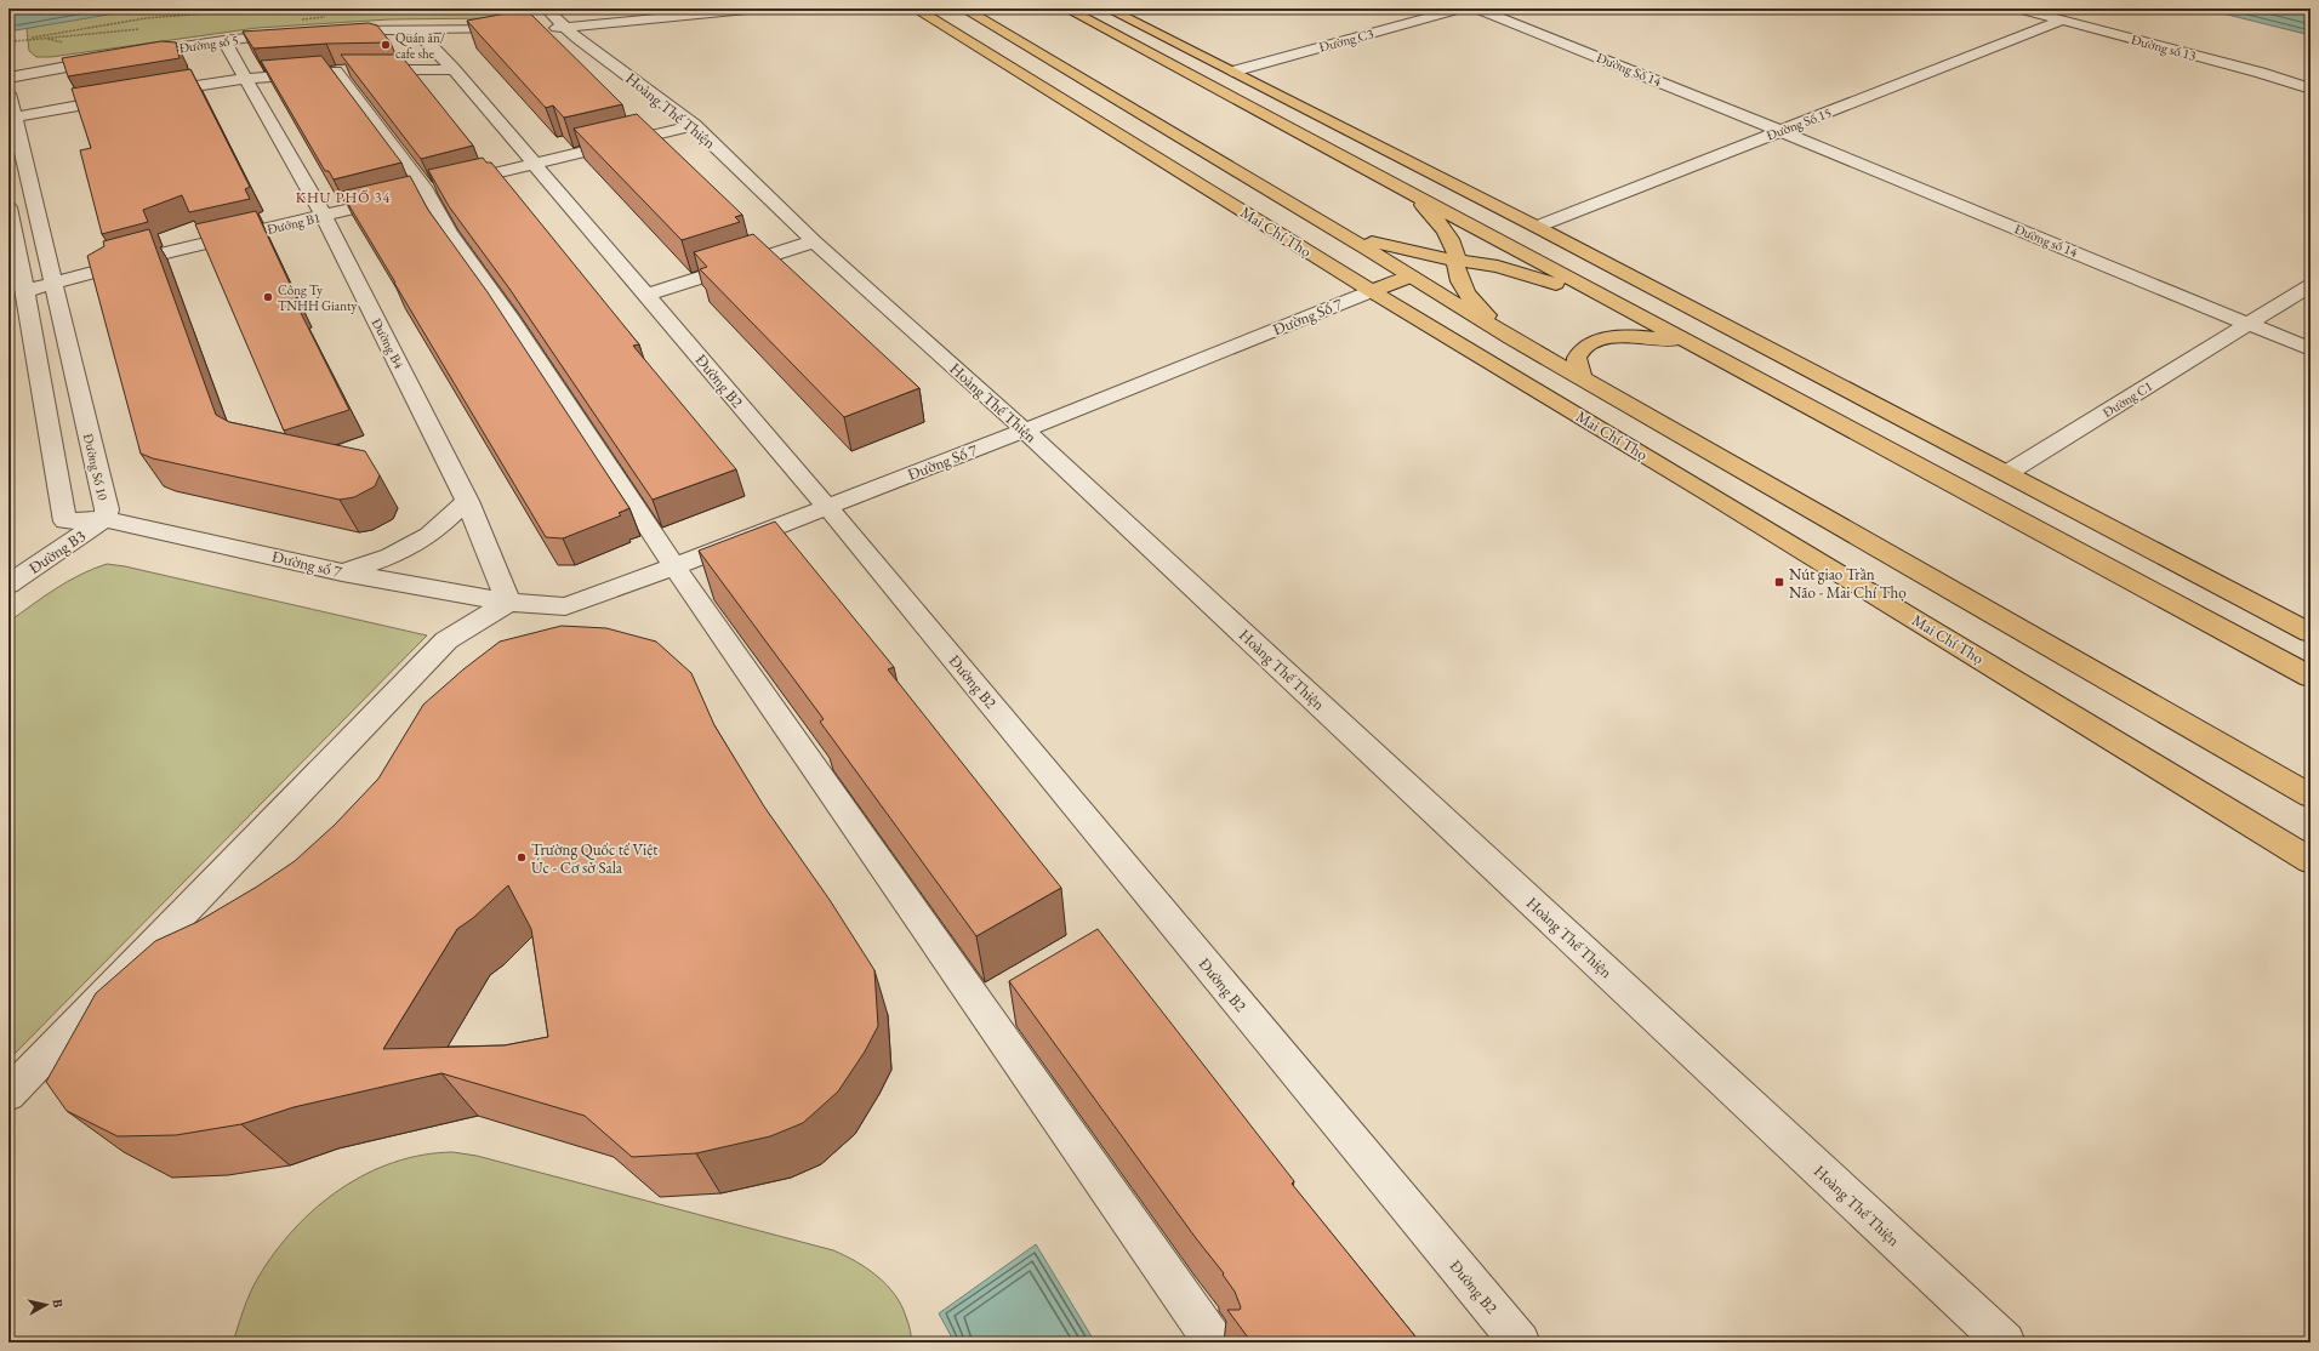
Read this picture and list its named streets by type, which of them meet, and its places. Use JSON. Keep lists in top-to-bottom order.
{
  "streets": {
    "main road": ["Mai Chí Thọ"],
    "street": [
      "Đường C3",
      "Đường số 5",
      "Đường số 13",
      "Đường Số 14",
      "Hoàng Thế Thiện",
      "Đường Số 15",
      "Đướng B1",
      "Đường số 14",
      "Đường Số 7",
      "Đường B4",
      "Đường B2",
      "Đường C1",
      "Đường Số 10",
      "Đường B3",
      "Đường số 7"
    ]
  },
  "crossings": [
    ["Đường số 5", "Đường B4"],
    ["Đường số 13", "Đường Số 15"],
    ["Đường Số 14", "Đường Số 15"],
    ["Đường Số 14", "Đường số 14"],
    ["Hoàng Thế Thiện", "Đướng B1"],
    ["Hoàng Thế Thiện", "Đường Số 7"],
    ["Đường Số 15", "Đường số 14"],
    ["Đướng B1", "Đường B4"],
    ["Đướng B1", "Đường B2"],
    ["Đướng B1", "Đường Số 10"],
    ["Mai Chí Thọ", "Đường Số 7"],
    ["Đường số 14", "Đường C1"],
    ["Đường Số 7", "Đường B4"],
    ["Đường Số 7", "Đường B2"],
    ["Đường Số 7", "Đường số 7"],
    ["Đường B4", "Đường số 7"],
    ["Đường Số 10", "Đường B3"],
    ["Đường Số 10", "Đường số 7"],
    ["Đường B3", "Đường số 7"]
  ],
  "districts": ["KHU PHỐ 34"],
  "places": {
    "other": ["Quán ăn/ cafe she", "Công Ty TNHH Gianty", "Trường Quốc tế Việt Úc - Cơ sở Sala"],
    "transit": ["Nút giao Trần Não - Mai Chí Thọ"]
  },
  "north": "right"
}
